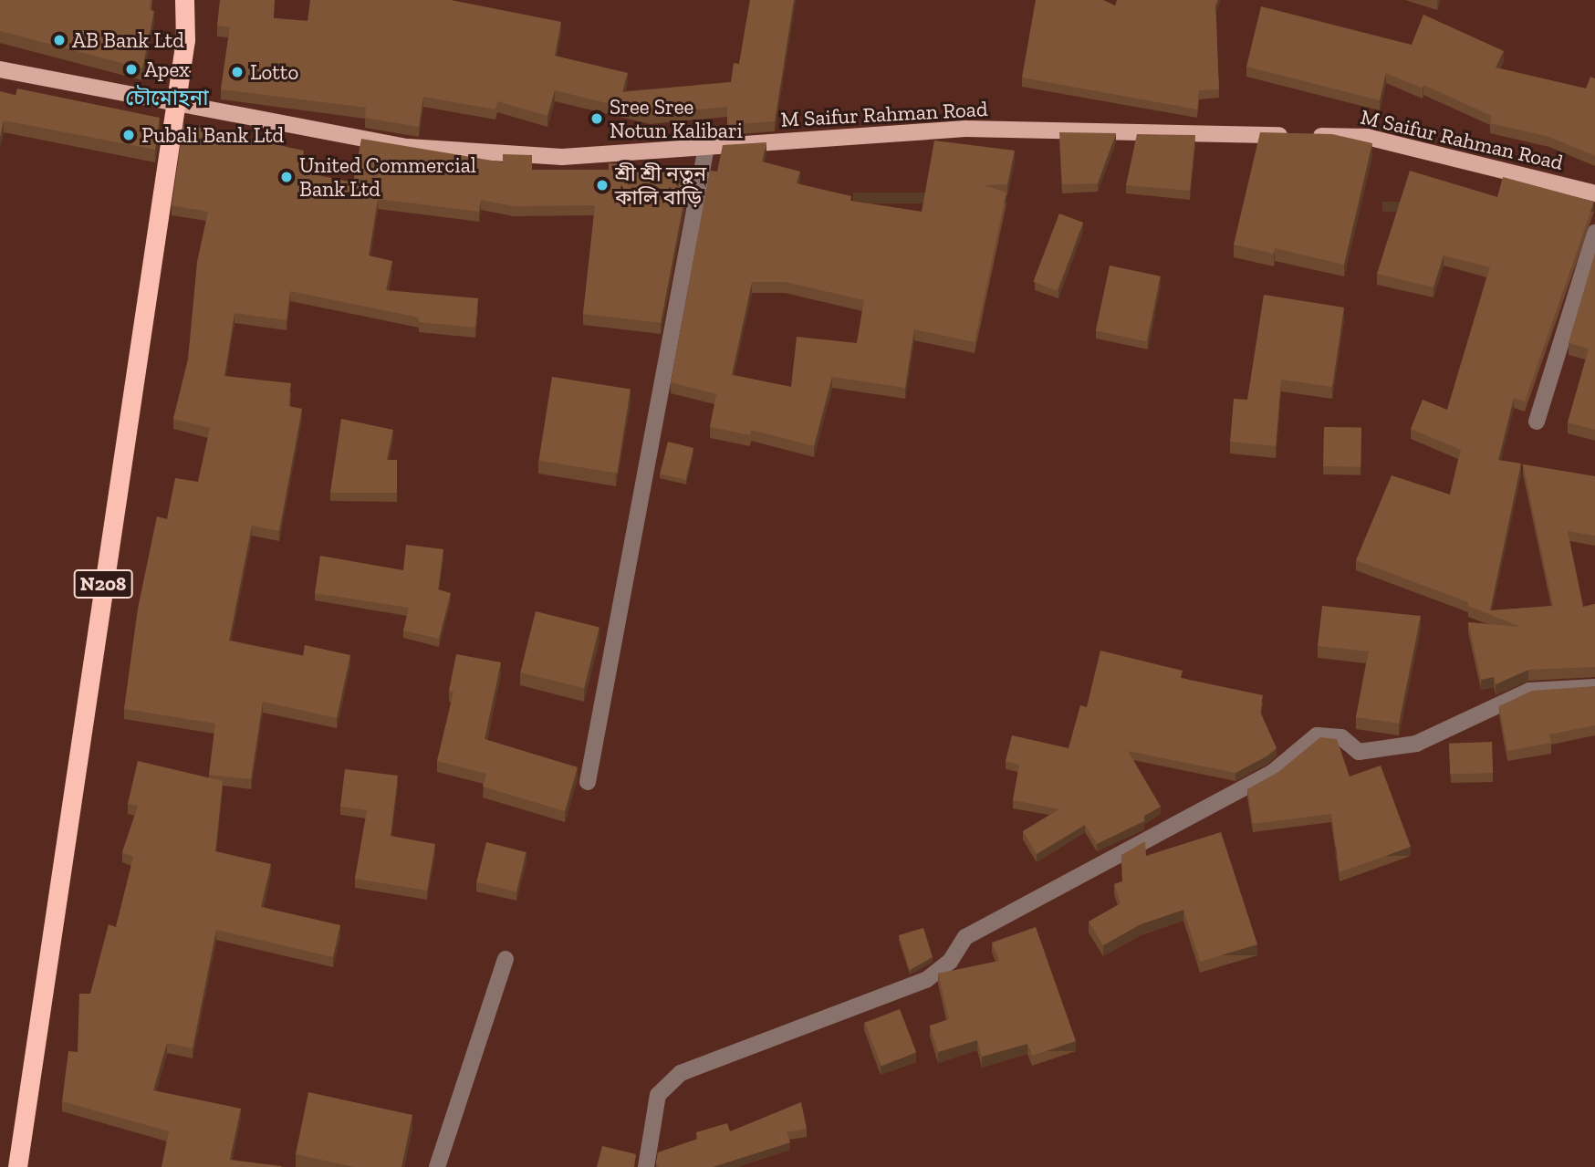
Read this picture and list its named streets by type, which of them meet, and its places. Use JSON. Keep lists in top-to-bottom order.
{
  "streets": {
    "highway": ["N208"],
    "main road": ["M Saifur Rahman Road"]
  },
  "crossings": [
    ["M Saifur Rahman Road", "N208"]
  ],
  "districts": ["চৌমোহনা"],
  "places": [
    "AB Bank Ltd",
    "Apex",
    "Lotto",
    "Sree Sree Notun Kalibari",
    "Pubali Bank Ltd",
    "United Commercial Bank Ltd",
    "শ্রী শ্রী নতুন কালি বাড়ি"
  ]
}
